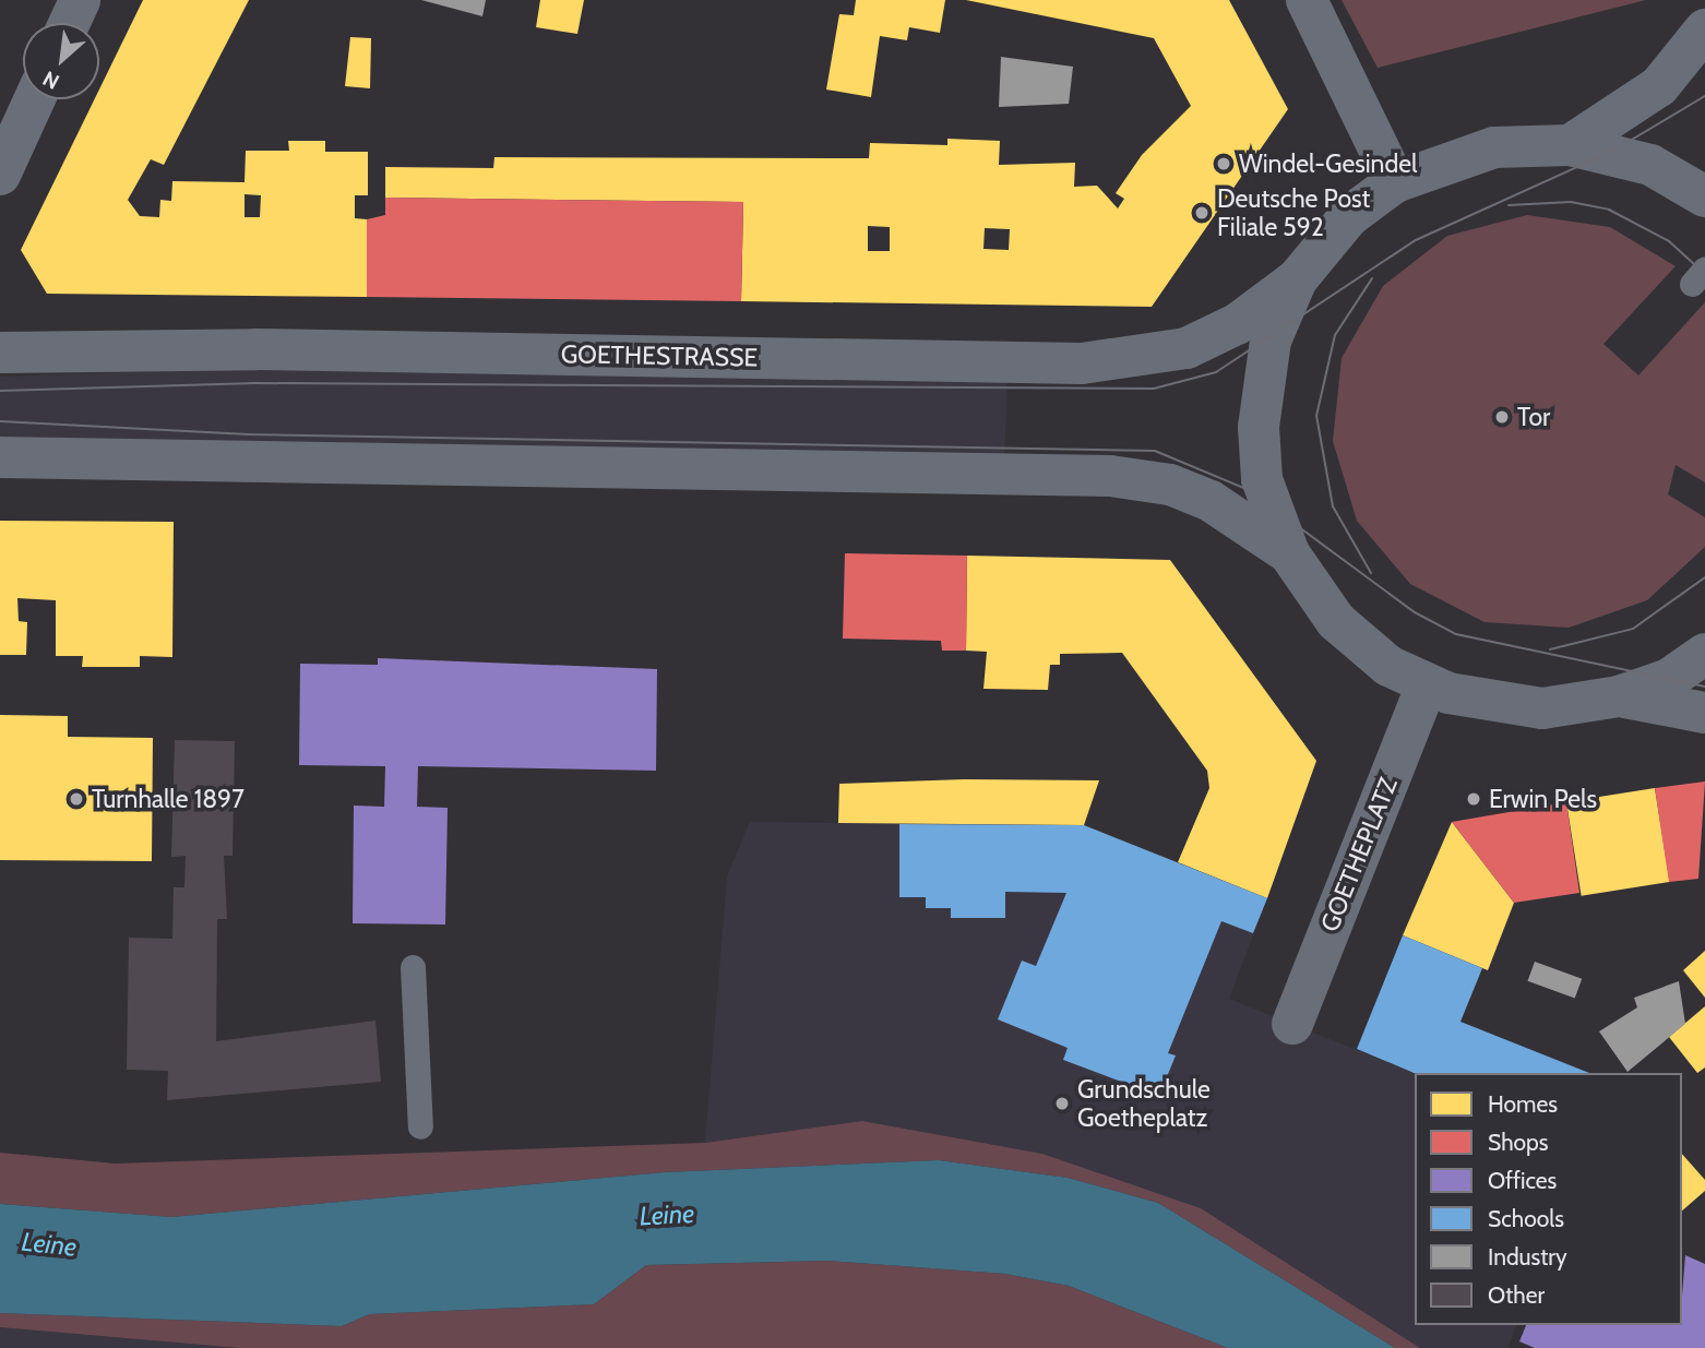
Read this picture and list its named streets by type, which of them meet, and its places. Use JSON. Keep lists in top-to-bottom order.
{
  "streets": {
    "street": ["GOETHESTRASSE", "GOETHEPLATZ"]
  },
  "water": ["Leine"],
  "places": [
    "Windel-Gesindel",
    "Deutsche Post Filiale 592",
    "Tor",
    "Turnhalle 1897",
    "Erwin Pels",
    "Grundschule Goetheplatz"
  ],
  "legend": [
    "Homes",
    "Shops",
    "Offices",
    "Schools",
    "Industry",
    "Other"
  ],
  "north": "bottom left"
}
